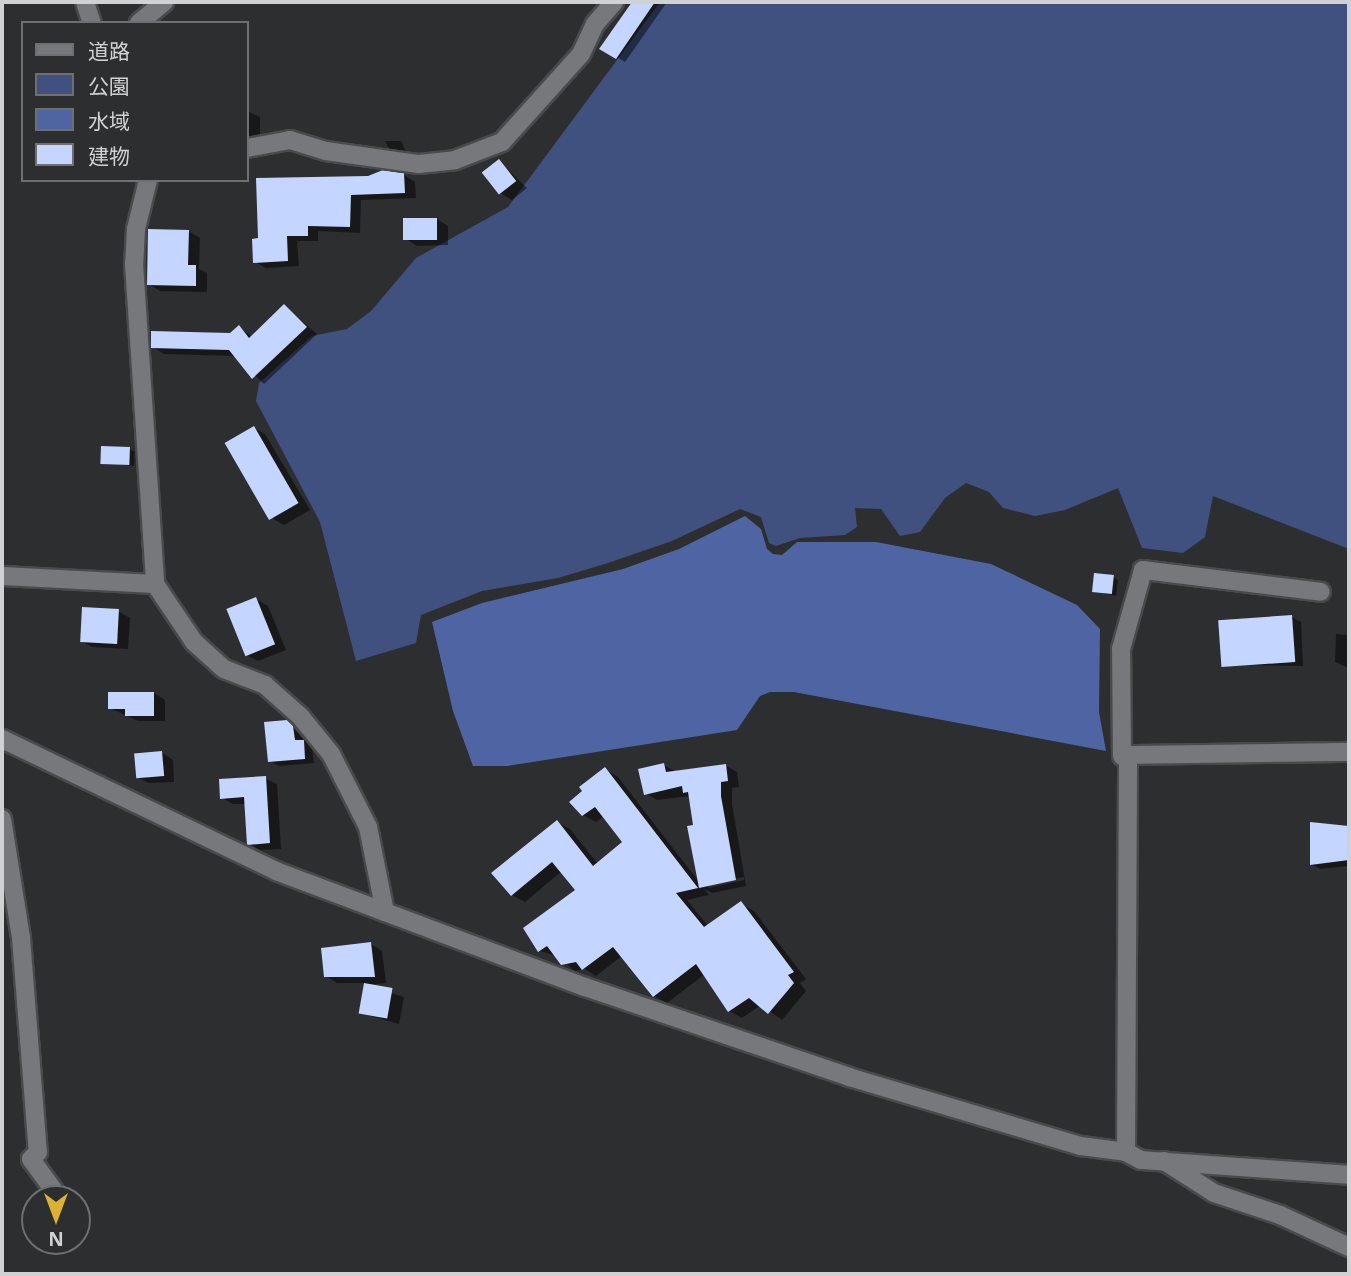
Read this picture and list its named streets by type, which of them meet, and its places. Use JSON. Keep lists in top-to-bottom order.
{
  "legend": [
    "道路",
    "公園",
    "水域",
    "建物"
  ],
  "north": "bottom"
}
